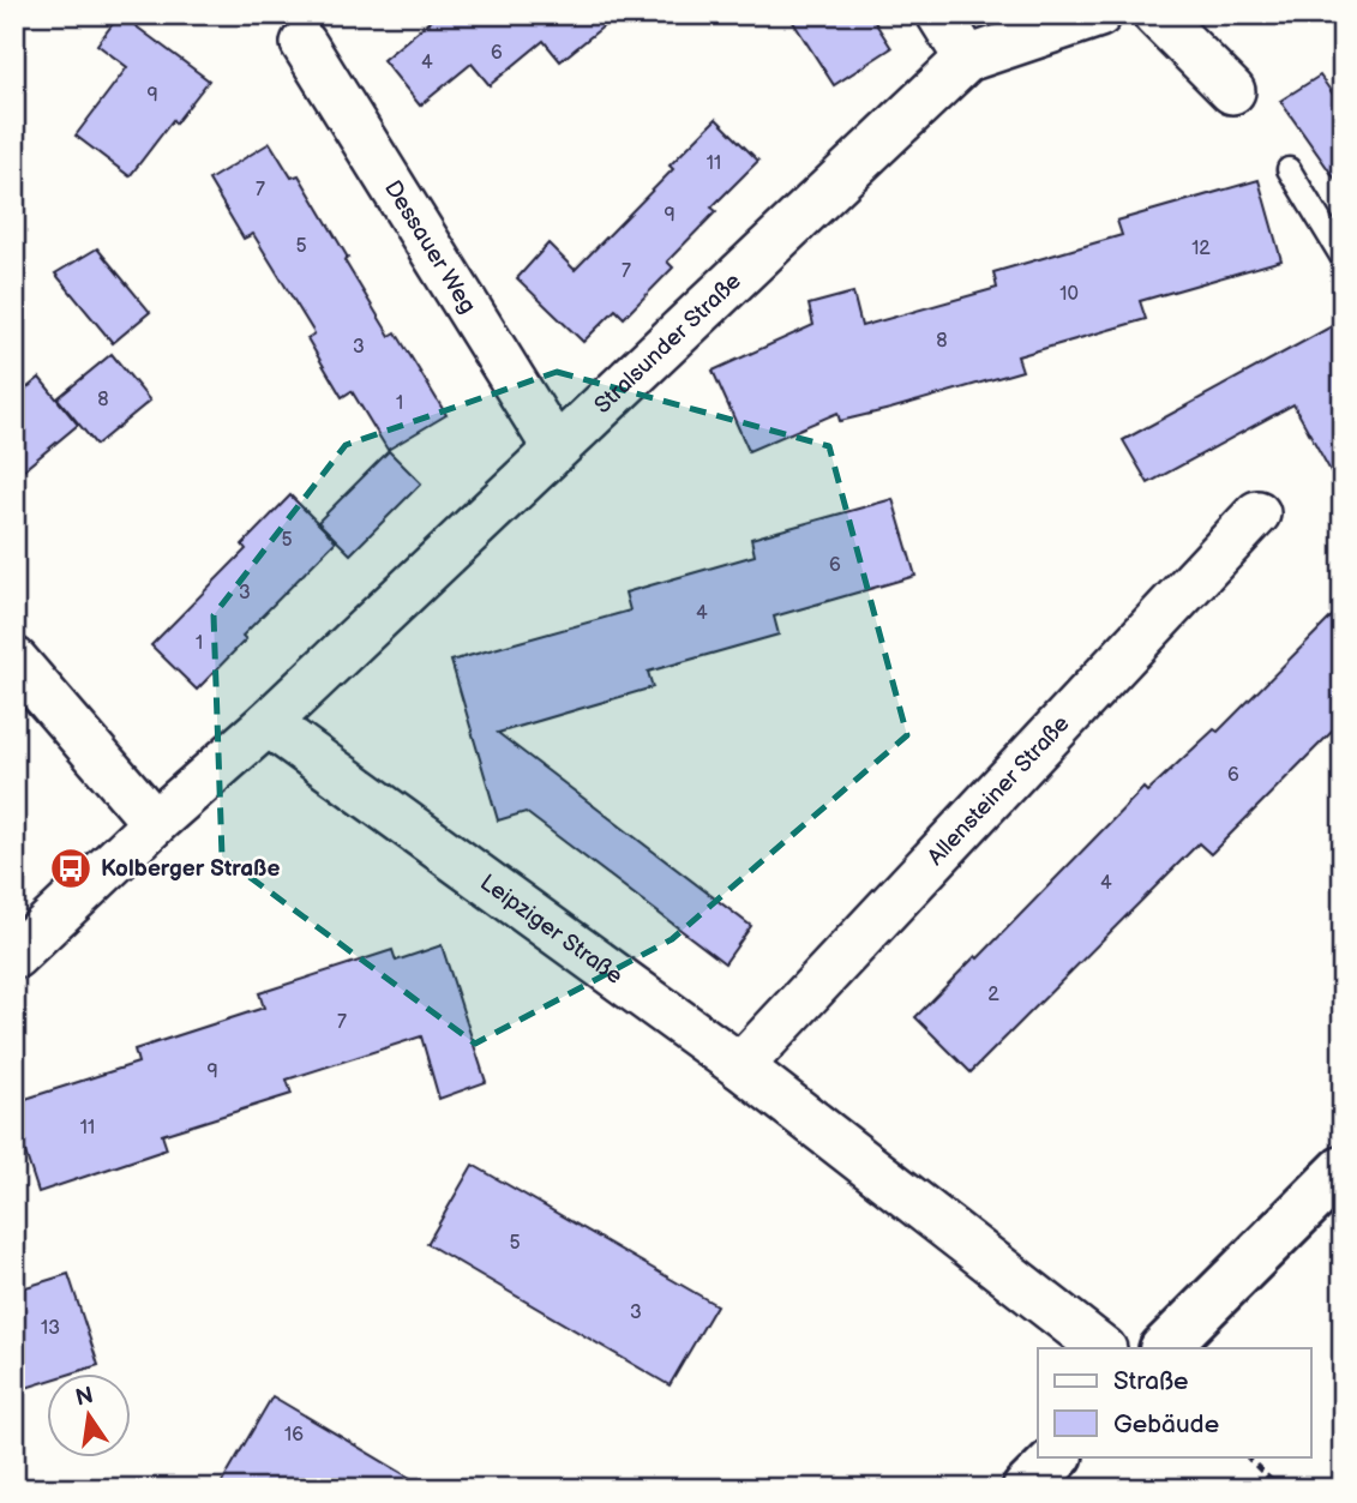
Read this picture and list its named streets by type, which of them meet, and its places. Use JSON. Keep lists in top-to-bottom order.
{
  "streets": {
    "street": [
      "Dessauer Weg",
      "Stralsunder Straße",
      "Allensteiner Straße",
      "Leipziger Straße"
    ]
  },
  "crossings": [
    ["Dessauer Weg", "Stralsunder Straße"],
    ["Stralsunder Straße", "Leipziger Straße"],
    ["Allensteiner Straße", "Leipziger Straße"]
  ],
  "places": {
    "bus stop": ["Kolberger Straße"]
  },
  "house_numbers": [
    "6",
    "4",
    "9",
    "11",
    "7",
    "9",
    "5",
    "12",
    "7",
    "10",
    "8",
    "3",
    "8",
    "1",
    "5",
    "6",
    "3",
    "4",
    "1",
    "6",
    "4",
    "2",
    "7",
    "9",
    "11",
    "5",
    "3",
    "13",
    "16"
  ],
  "legend": ["Straße", "Gebäude"],
  "north": "top"
}
